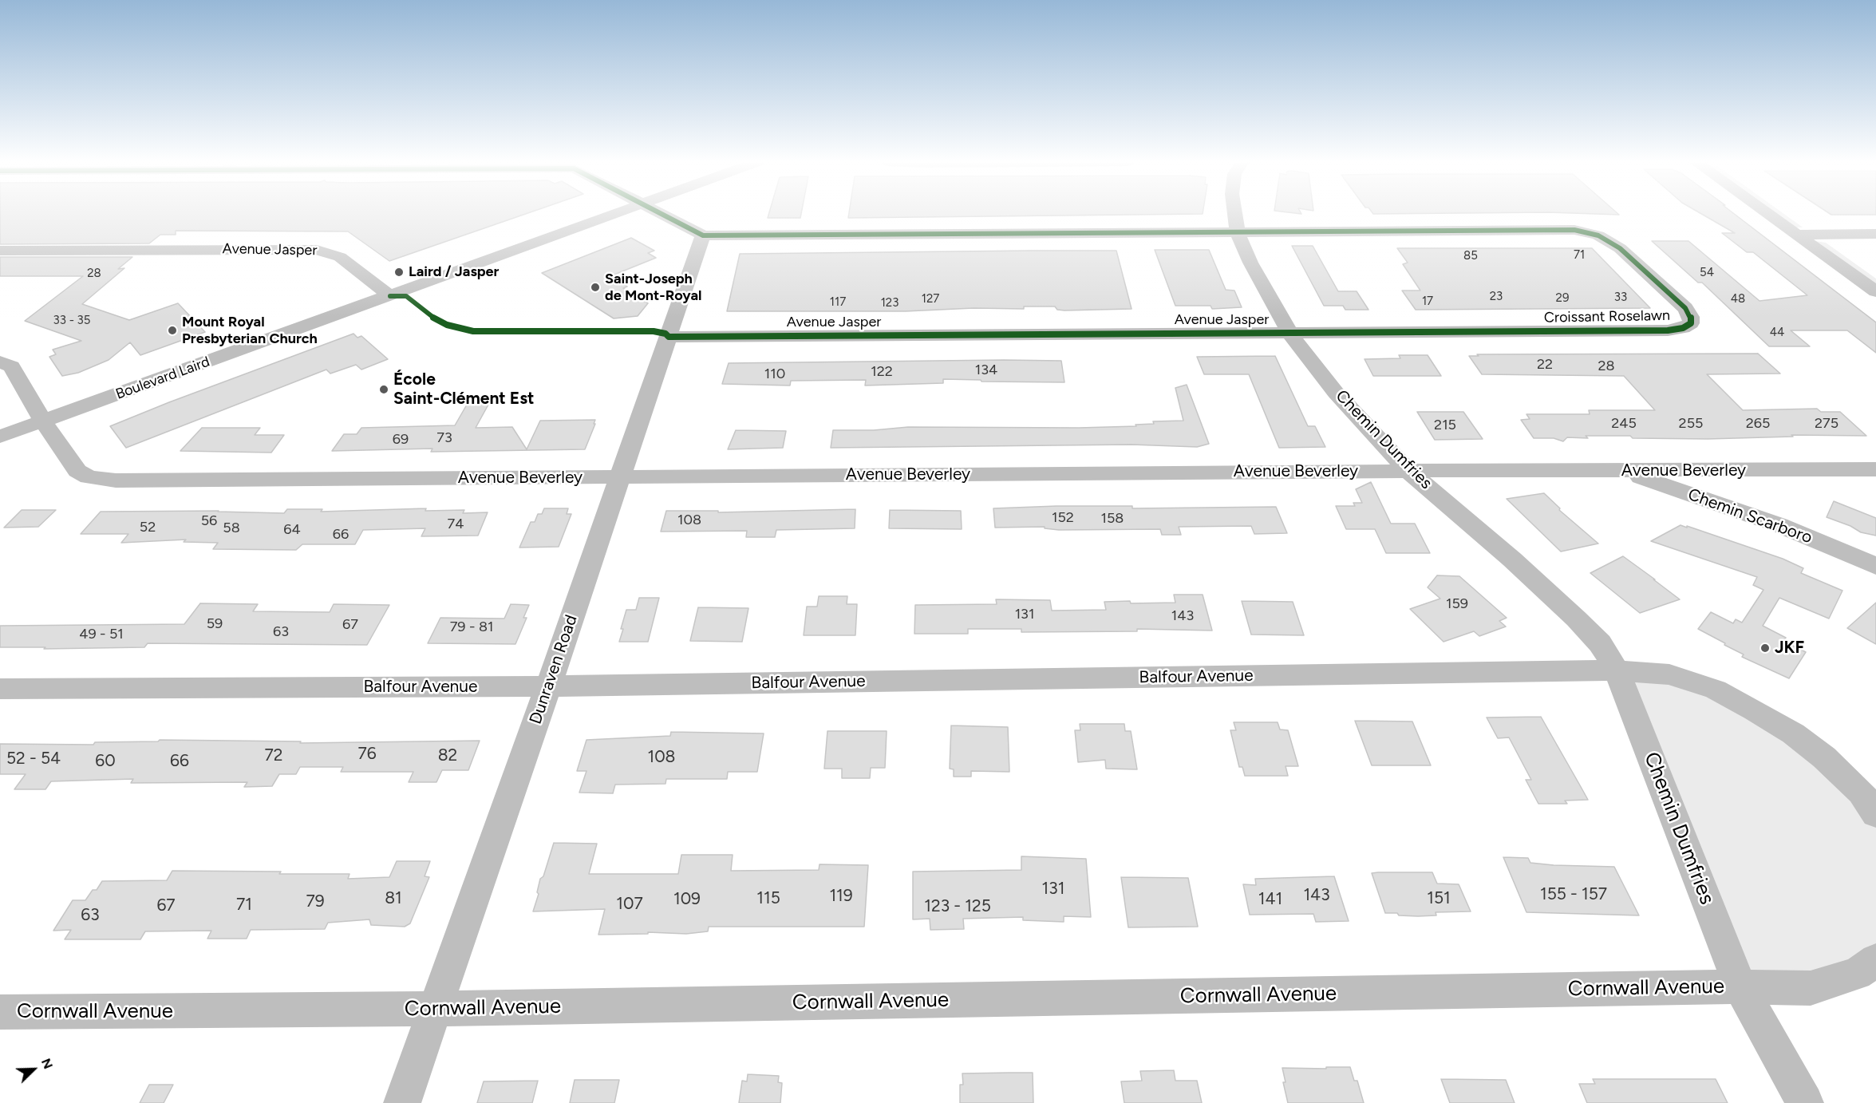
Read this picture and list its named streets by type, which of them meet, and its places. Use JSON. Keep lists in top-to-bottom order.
{
  "streets": {
    "street": [
      "Avenue Jasper",
      "Croissant Roselawn",
      "Boulevard Laird",
      "Chemin Dumfries",
      "Avenue Beverley",
      "Chemin Scarboro",
      "Dunraven Road",
      "Balfour Avenue",
      "Cornwall Avenue"
    ]
  },
  "crossings": [
    ["Avenue Jasper", "Croissant Roselawn"],
    ["Avenue Jasper", "Boulevard Laird"],
    ["Avenue Jasper", "Chemin Dumfries"],
    ["Avenue Jasper", "Dunraven Road"],
    ["Croissant Roselawn", "Chemin Dumfries"],
    ["Boulevard Laird", "Avenue Beverley"],
    ["Chemin Dumfries", "Avenue Beverley"],
    ["Chemin Dumfries", "Balfour Avenue"],
    ["Chemin Dumfries", "Cornwall Avenue"],
    ["Avenue Beverley", "Chemin Scarboro"],
    ["Avenue Beverley", "Dunraven Road"],
    ["Dunraven Road", "Balfour Avenue"],
    ["Dunraven Road", "Cornwall Avenue"]
  ],
  "places": [
    "Laird / Jasper",
    "Saint-Joseph de Mont-Royal",
    "Mount Royal Presbyterian Church",
    "École Saint-Clément Est",
    "JKF"
  ],
  "house_numbers": [
    "71",
    "85",
    "54",
    "28",
    "23",
    "33",
    "29",
    "127",
    "48",
    "17",
    "117",
    "123",
    "33 - 35",
    "44",
    "22",
    "28",
    "134",
    "122",
    "110",
    "245",
    "255",
    "265",
    "275",
    "215",
    "73",
    "69",
    "152",
    "158",
    "108",
    "56",
    "74",
    "52",
    "58",
    "64",
    "66",
    "159",
    "131",
    "143",
    "59",
    "67",
    "79 - 81",
    "63",
    "49 - 51",
    "76",
    "72",
    "82",
    "108",
    "52 - 54",
    "60",
    "66",
    "131",
    "155 - 157",
    "143",
    "119",
    "81",
    "115",
    "151",
    "109",
    "141",
    "79",
    "107",
    "71",
    "67",
    "123 - 125",
    "63"
  ],
  "north": "top right"
}
